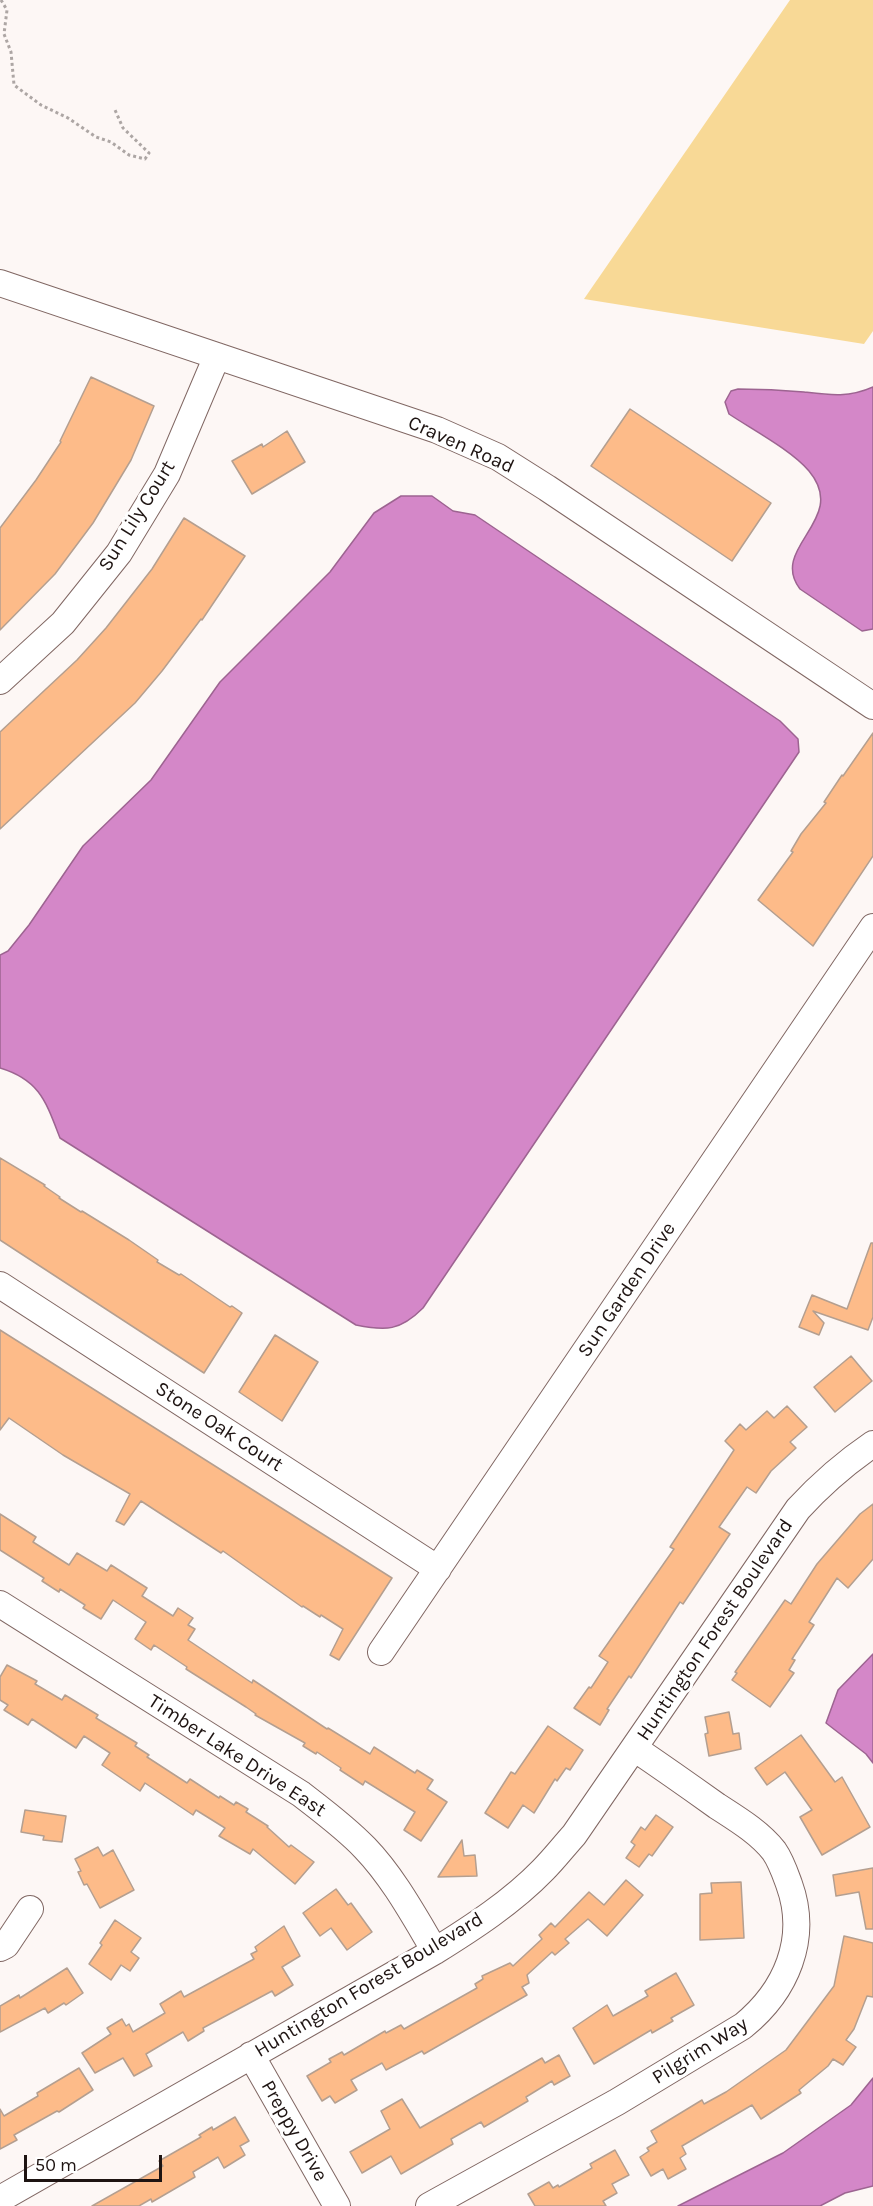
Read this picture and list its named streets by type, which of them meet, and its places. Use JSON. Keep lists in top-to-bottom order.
{
  "streets": {
    "street": [
      "Craven Road",
      "Sun Lily Court",
      "Sun Garden Drive",
      "Stone Oak Court",
      "Huntington Forest Boulevard",
      "Timber Lake Drive East",
      "Pilgrim Way",
      "Preppy Drive"
    ]
  },
  "crossings": [
    ["Craven Road", "Sun Lily Court"],
    ["Sun Garden Drive", "Stone Oak Court"],
    ["Huntington Forest Boulevard", "Timber Lake Drive East"],
    ["Huntington Forest Boulevard", "Pilgrim Way"],
    ["Huntington Forest Boulevard", "Preppy Drive"]
  ],
  "scale_bar": "50 m"
}
